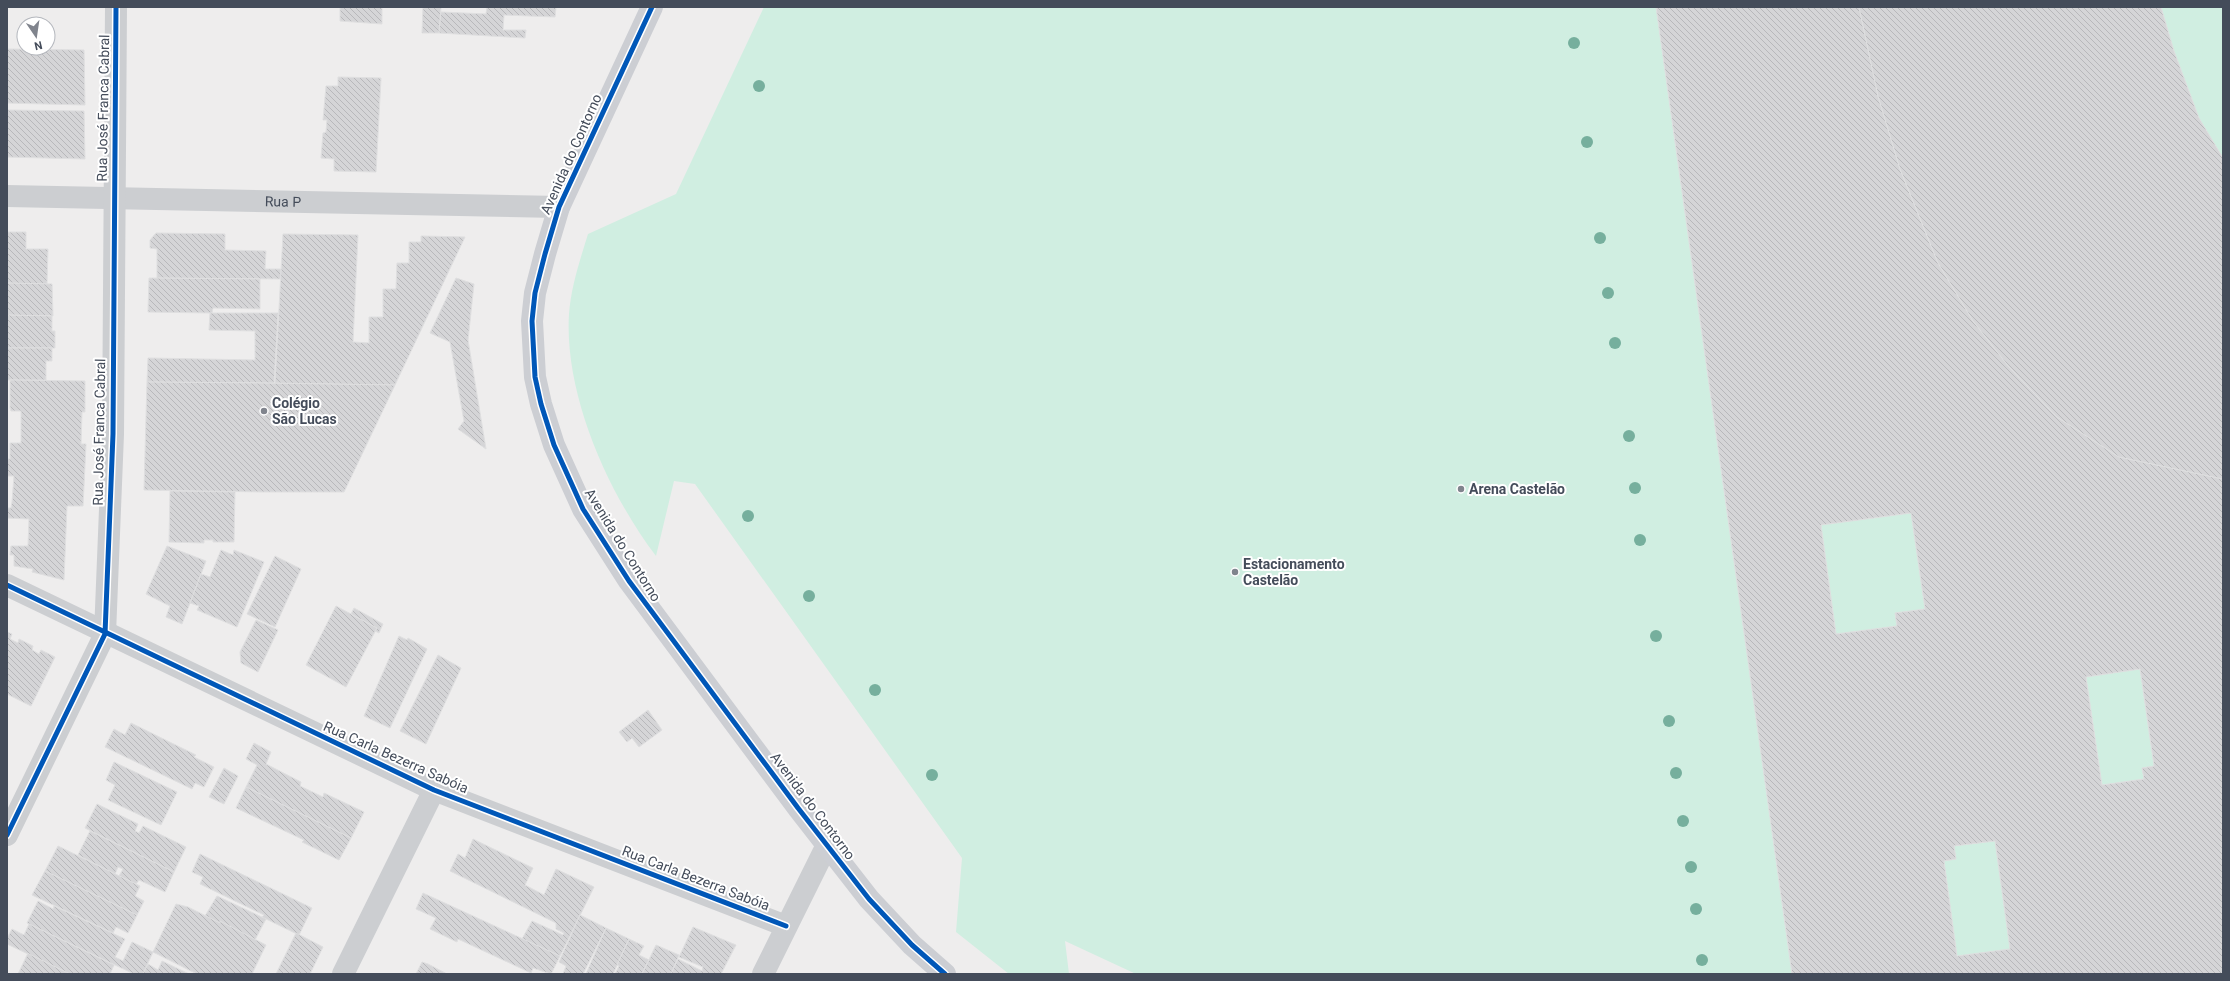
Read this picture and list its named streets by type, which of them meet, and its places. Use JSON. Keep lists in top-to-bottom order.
{
  "streets": {
    "street": [
      "Rua José Franca Cabral",
      "Avenida do Contorno",
      "Rua P",
      "Rua Carla Bezerra Sabóia"
    ]
  },
  "crossings": [
    ["Rua José Franca Cabral", "Rua P"],
    ["Rua José Franca Cabral", "Rua Carla Bezerra Sabóia"],
    ["Avenida do Contorno", "Rua P"]
  ],
  "places": ["Colégio São Lucas", "Arena Castelão", "Estacionamento Castelão"],
  "north": "bottom"
}
